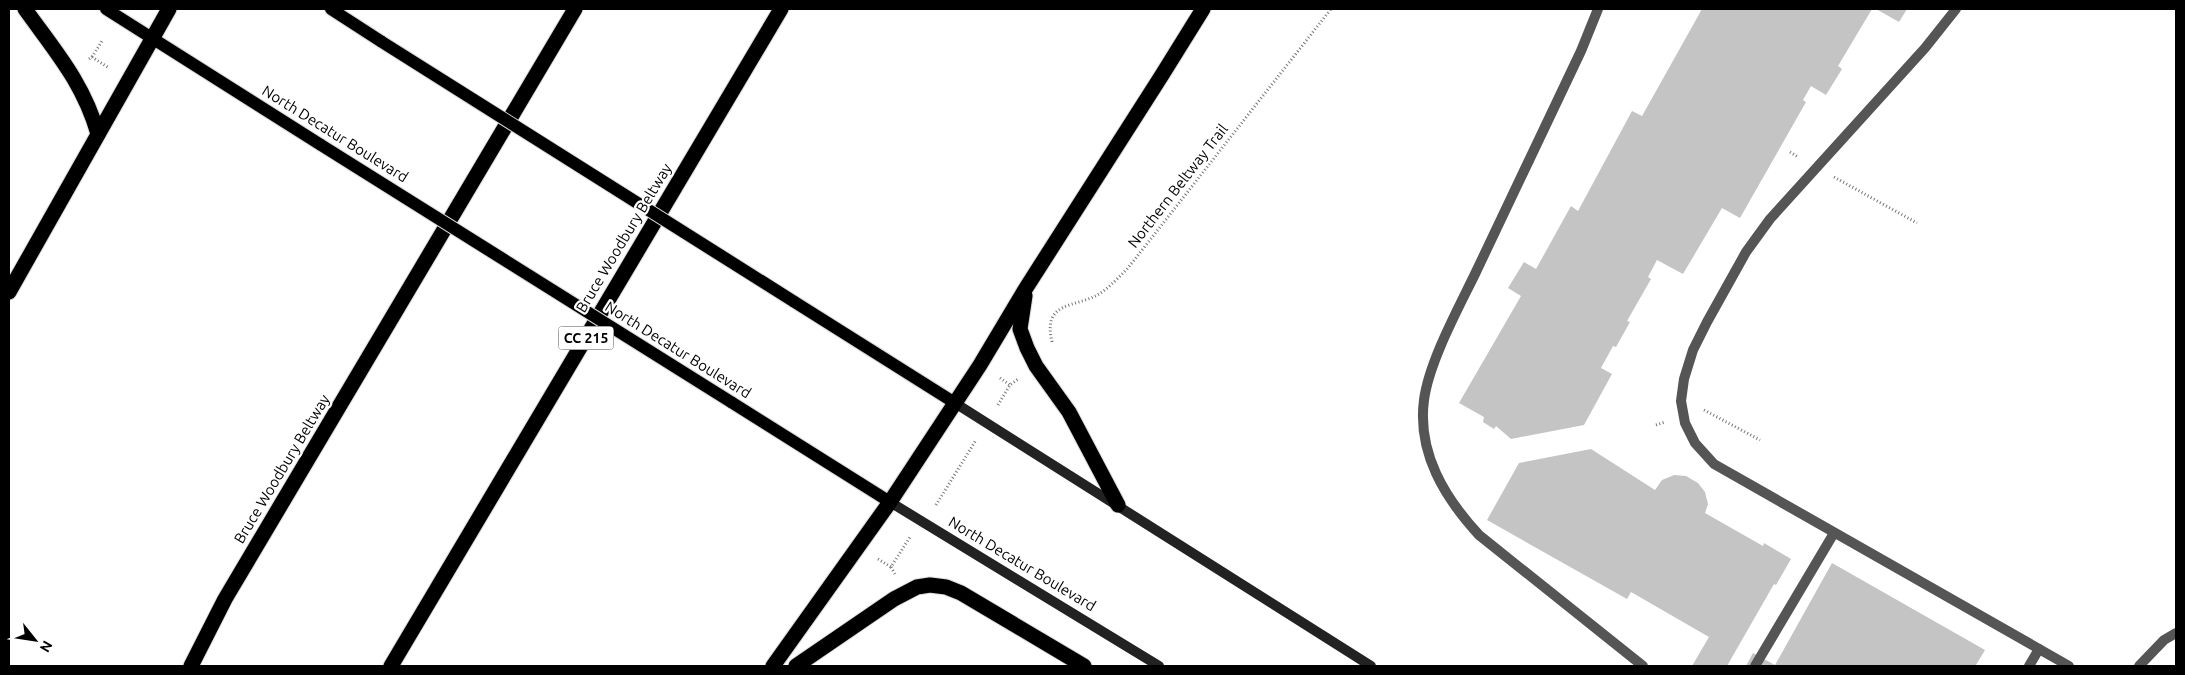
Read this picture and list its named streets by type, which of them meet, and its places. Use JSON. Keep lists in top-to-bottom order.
{
  "streets": {
    "highway": ["Bruce Woodbury Beltway", "CC 215"],
    "main road": ["North Decatur Boulevard"],
    "path": ["Northern Beltway Trail"]
  },
  "north": "bottom right"
}
